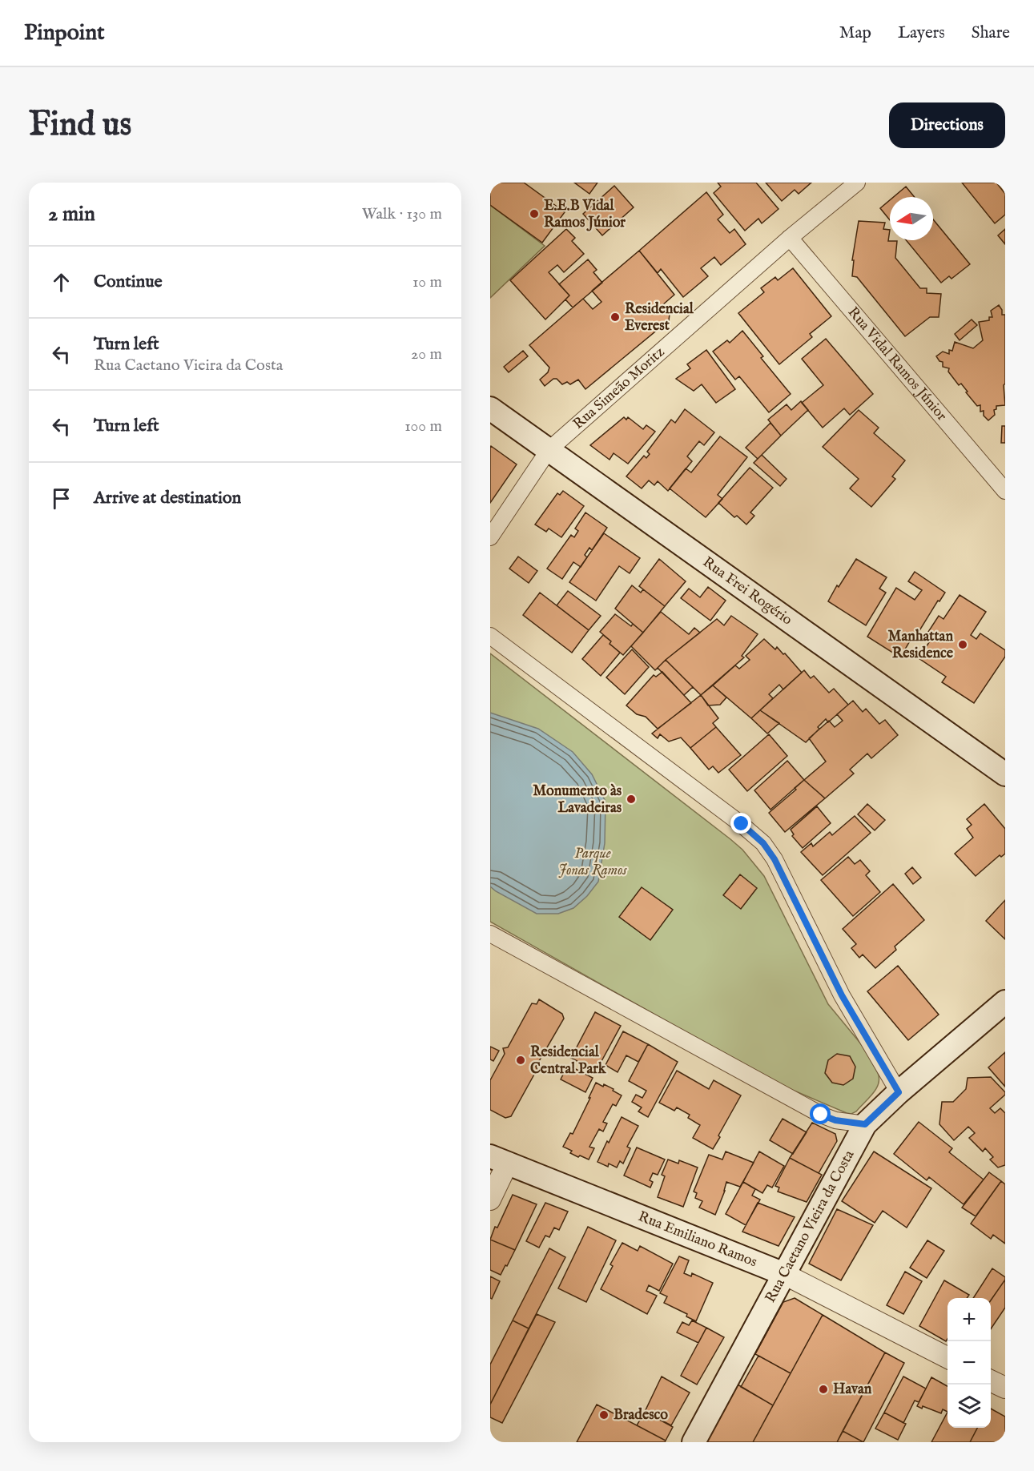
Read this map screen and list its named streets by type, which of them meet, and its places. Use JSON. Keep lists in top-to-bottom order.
{
  "streets": {
    "main road": ["Rua Frei Rogério", "Rua Caetano Vieira da Costa", "Rua Emiliano Ramos"],
    "street": ["Rua Vidal Ramos Júnior", "Rua Simeão Moritz"]
  },
  "crossings": [
    ["Rua Vidal Ramos Júnior", "Rua Simeão Moritz"],
    ["Rua Simeão Moritz", "Rua Frei Rogério"],
    ["Rua Caetano Vieira da Costa", "Rua Emiliano Ramos"]
  ],
  "parks": ["Parque Jonas Ramos"],
  "places": [
    "E.E.B Vidal Ramos Júnior",
    "Residencial Everest",
    "Manhattan Residence",
    "Monumento às Lavadeiras",
    "Residencial Central Park",
    "Havan",
    "Bradesco"
  ],
  "north": "left",
  "page": {
    "header": "Pinpoint",
    "nav": ["Map", "Layers", "Share"],
    "buttons": "Directions",
    "title": "Find us",
    "heading": ["2 min", "Walk · 130 m"],
    "list": [
      ["Continue", "10 m"],
      ["Turn left", "Rua Caetano Vieira da Costa", "20 m"],
      ["Turn left", "100 m"],
      "Arrive at destination"
    ],
    "map_buttons": ["+", "−"]
  }
}
